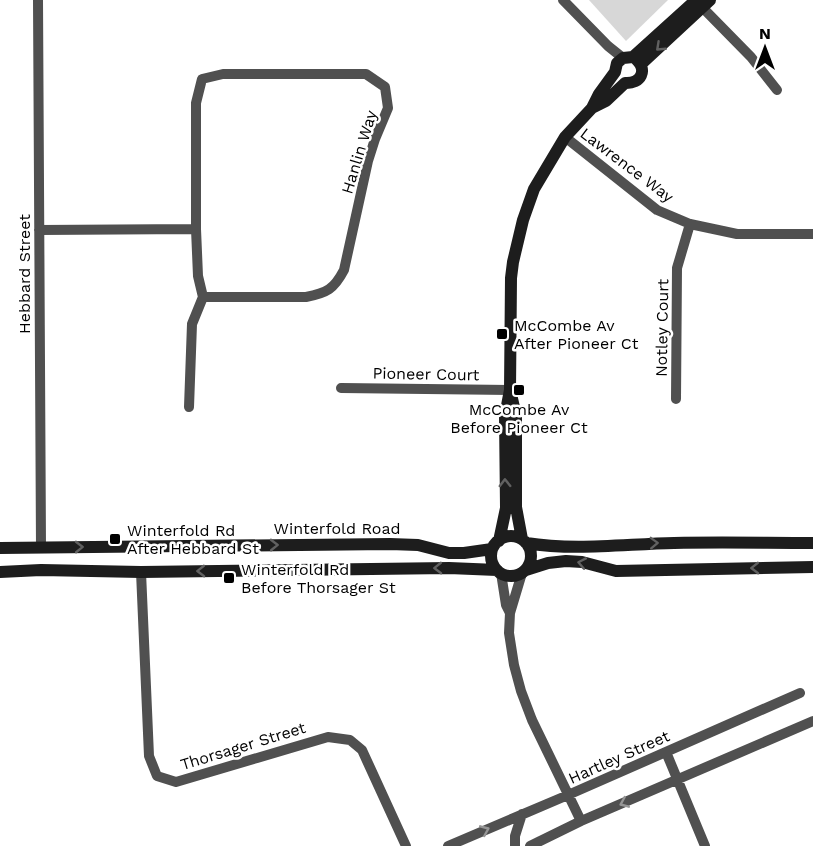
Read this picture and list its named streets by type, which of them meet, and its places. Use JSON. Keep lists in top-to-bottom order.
{
  "streets": {
    "main road": ["Winterfold Road"],
    "street": [
      "Hanlin Way",
      "Lawrence Way",
      "Hebbard Street",
      "Notley Court",
      "Pioneer Court",
      "Thorsager Street",
      "Hartley Street"
    ]
  },
  "crossings": [
    ["Lawrence Way", "Notley Court"],
    ["Hebbard Street", "Winterfold Road"]
  ],
  "places": {
    "transit": [
      "McCombe Av After Pioneer Ct",
      "McCombe Av Before Pioneer Ct",
      "Winterfold Rd After Hebbard St",
      "Winterfold Rd Before Thorsager St"
    ]
  },
  "north": "top"
}
